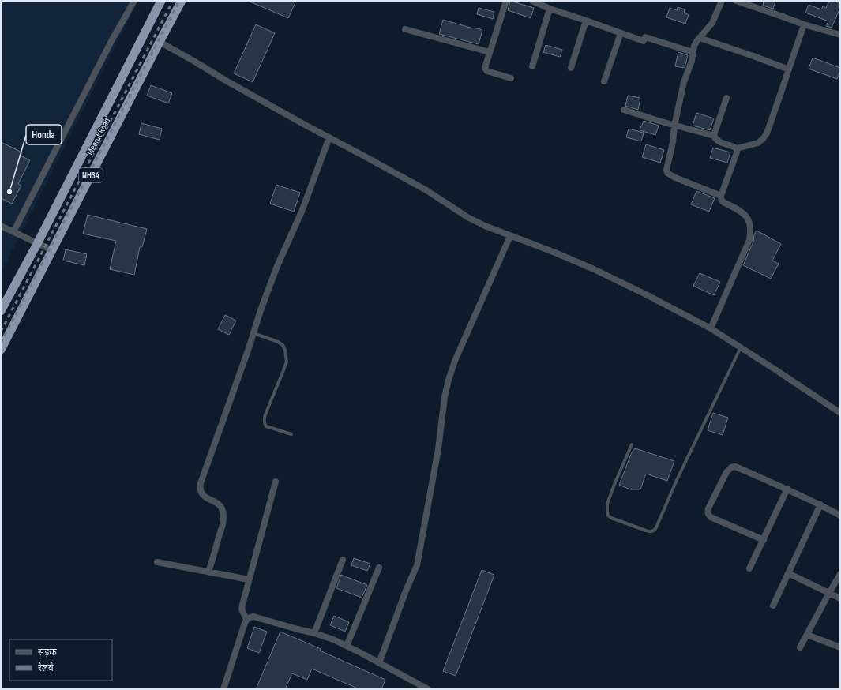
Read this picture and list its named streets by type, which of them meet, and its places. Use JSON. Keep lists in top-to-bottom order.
{
  "streets": {
    "highway": ["Meerut Road", "NH34"]
  },
  "places": ["Honda"],
  "legend": ["सड़क", "रेलवे"]
}
